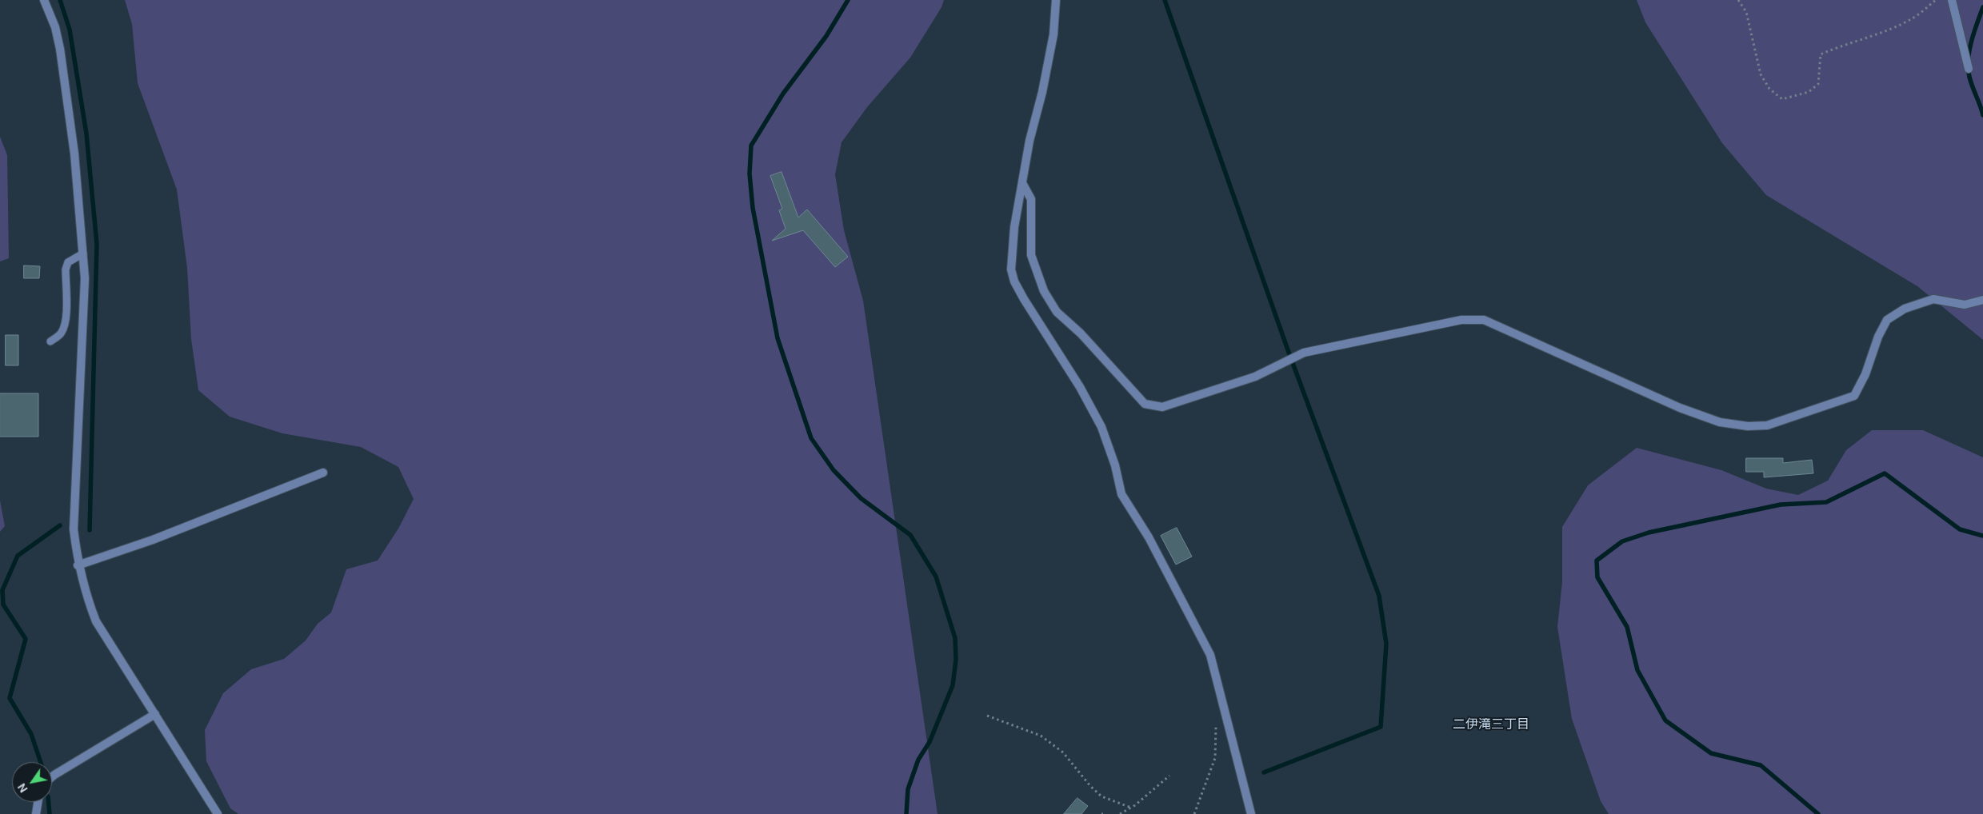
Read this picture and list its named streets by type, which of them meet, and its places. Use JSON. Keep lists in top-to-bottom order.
{
  "districts": ["二伊滝三丁目"],
  "north": "bottom left"
}
